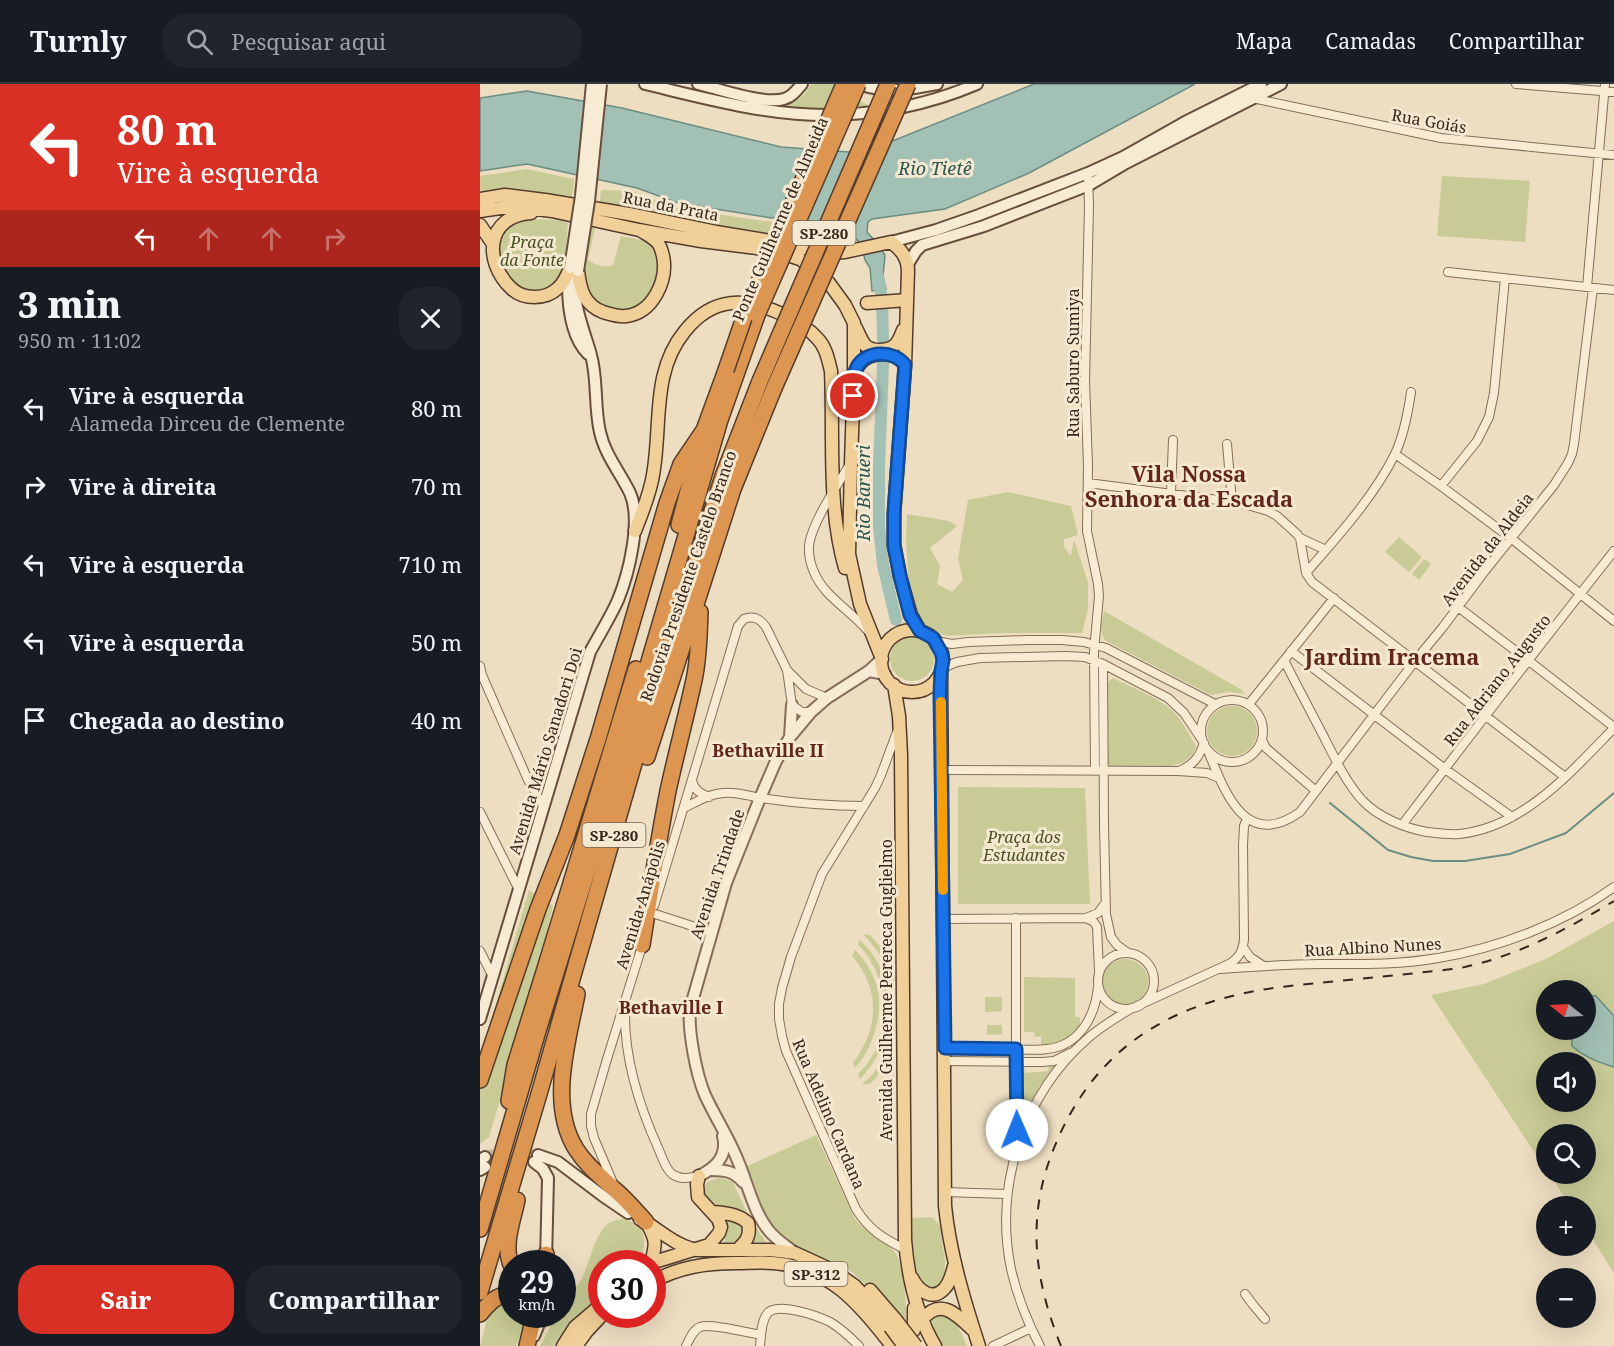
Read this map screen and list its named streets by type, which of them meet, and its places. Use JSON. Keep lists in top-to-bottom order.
{
  "streets": {
    "highway": ["Ponte Guilherme de Almeida", "SP-280", "Rodovia Presidente Castelo Branco"],
    "main road": [
      "Rua da Prata",
      "Avenida Mário Sanadori Doi",
      "Avenida Trindade",
      "Avenida Guilherme Perereca Guglielmo",
      "SP-312"
    ],
    "street": [
      "Rua Goiás",
      "Rua Saburo Sumiya",
      "Avenida da Aldeia",
      "Rua Adriano Augusto",
      "Avenida Anápolis",
      "Rua Albino Nunes",
      "Rua Adelino Cardana"
    ]
  },
  "crossings": [
    ["Rua Goiás", "Avenida da Aldeia"],
    ["Ponte Guilherme de Almeida", "Rodovia Presidente Castelo Branco"],
    ["Avenida Trindade", "Avenida Guilherme Perereca Guglielmo"],
    ["Avenida Guilherme Perereca Guglielmo", "Rua Adelino Cardana"]
  ],
  "districts": [
    "Vila Nossa Senhora da Escada",
    "Jardim Iracema",
    "Bethaville II",
    "Bethaville I"
  ],
  "water": ["Rio Tietê", "Rio Barueri"],
  "parks": ["Praça da Fonte", "Praça dos Estudantes"],
  "north": "left",
  "page": {
    "header": "Turnly",
    "search": "Pesquisar aqui",
    "nav": ["Mapa", "Camadas", "Compartilhar"],
    "turn": ["80 m", "Vire à esquerda"],
    "heading": ["3 min", "950 m · 11:02"],
    "list": [
      {
        "name": "Vire à esquerda",
        "note": "Alameda Dirceu de Clemente",
        "value": "80 m"
      },
      {
        "name": "Vire à direita",
        "value": "70 m"
      },
      {
        "name": "Vire à esquerda",
        "value": "710 m"
      },
      {
        "name": "Vire à esquerda",
        "value": "50 m"
      },
      {
        "name": "Chegada ao destino",
        "value": "40 m"
      }
    ],
    "map_buttons": ["+", "−"],
    "speed": "29 km/h",
    "limit": "30",
    "buttons": ["Sair", "Compartilhar"]
  }
}
